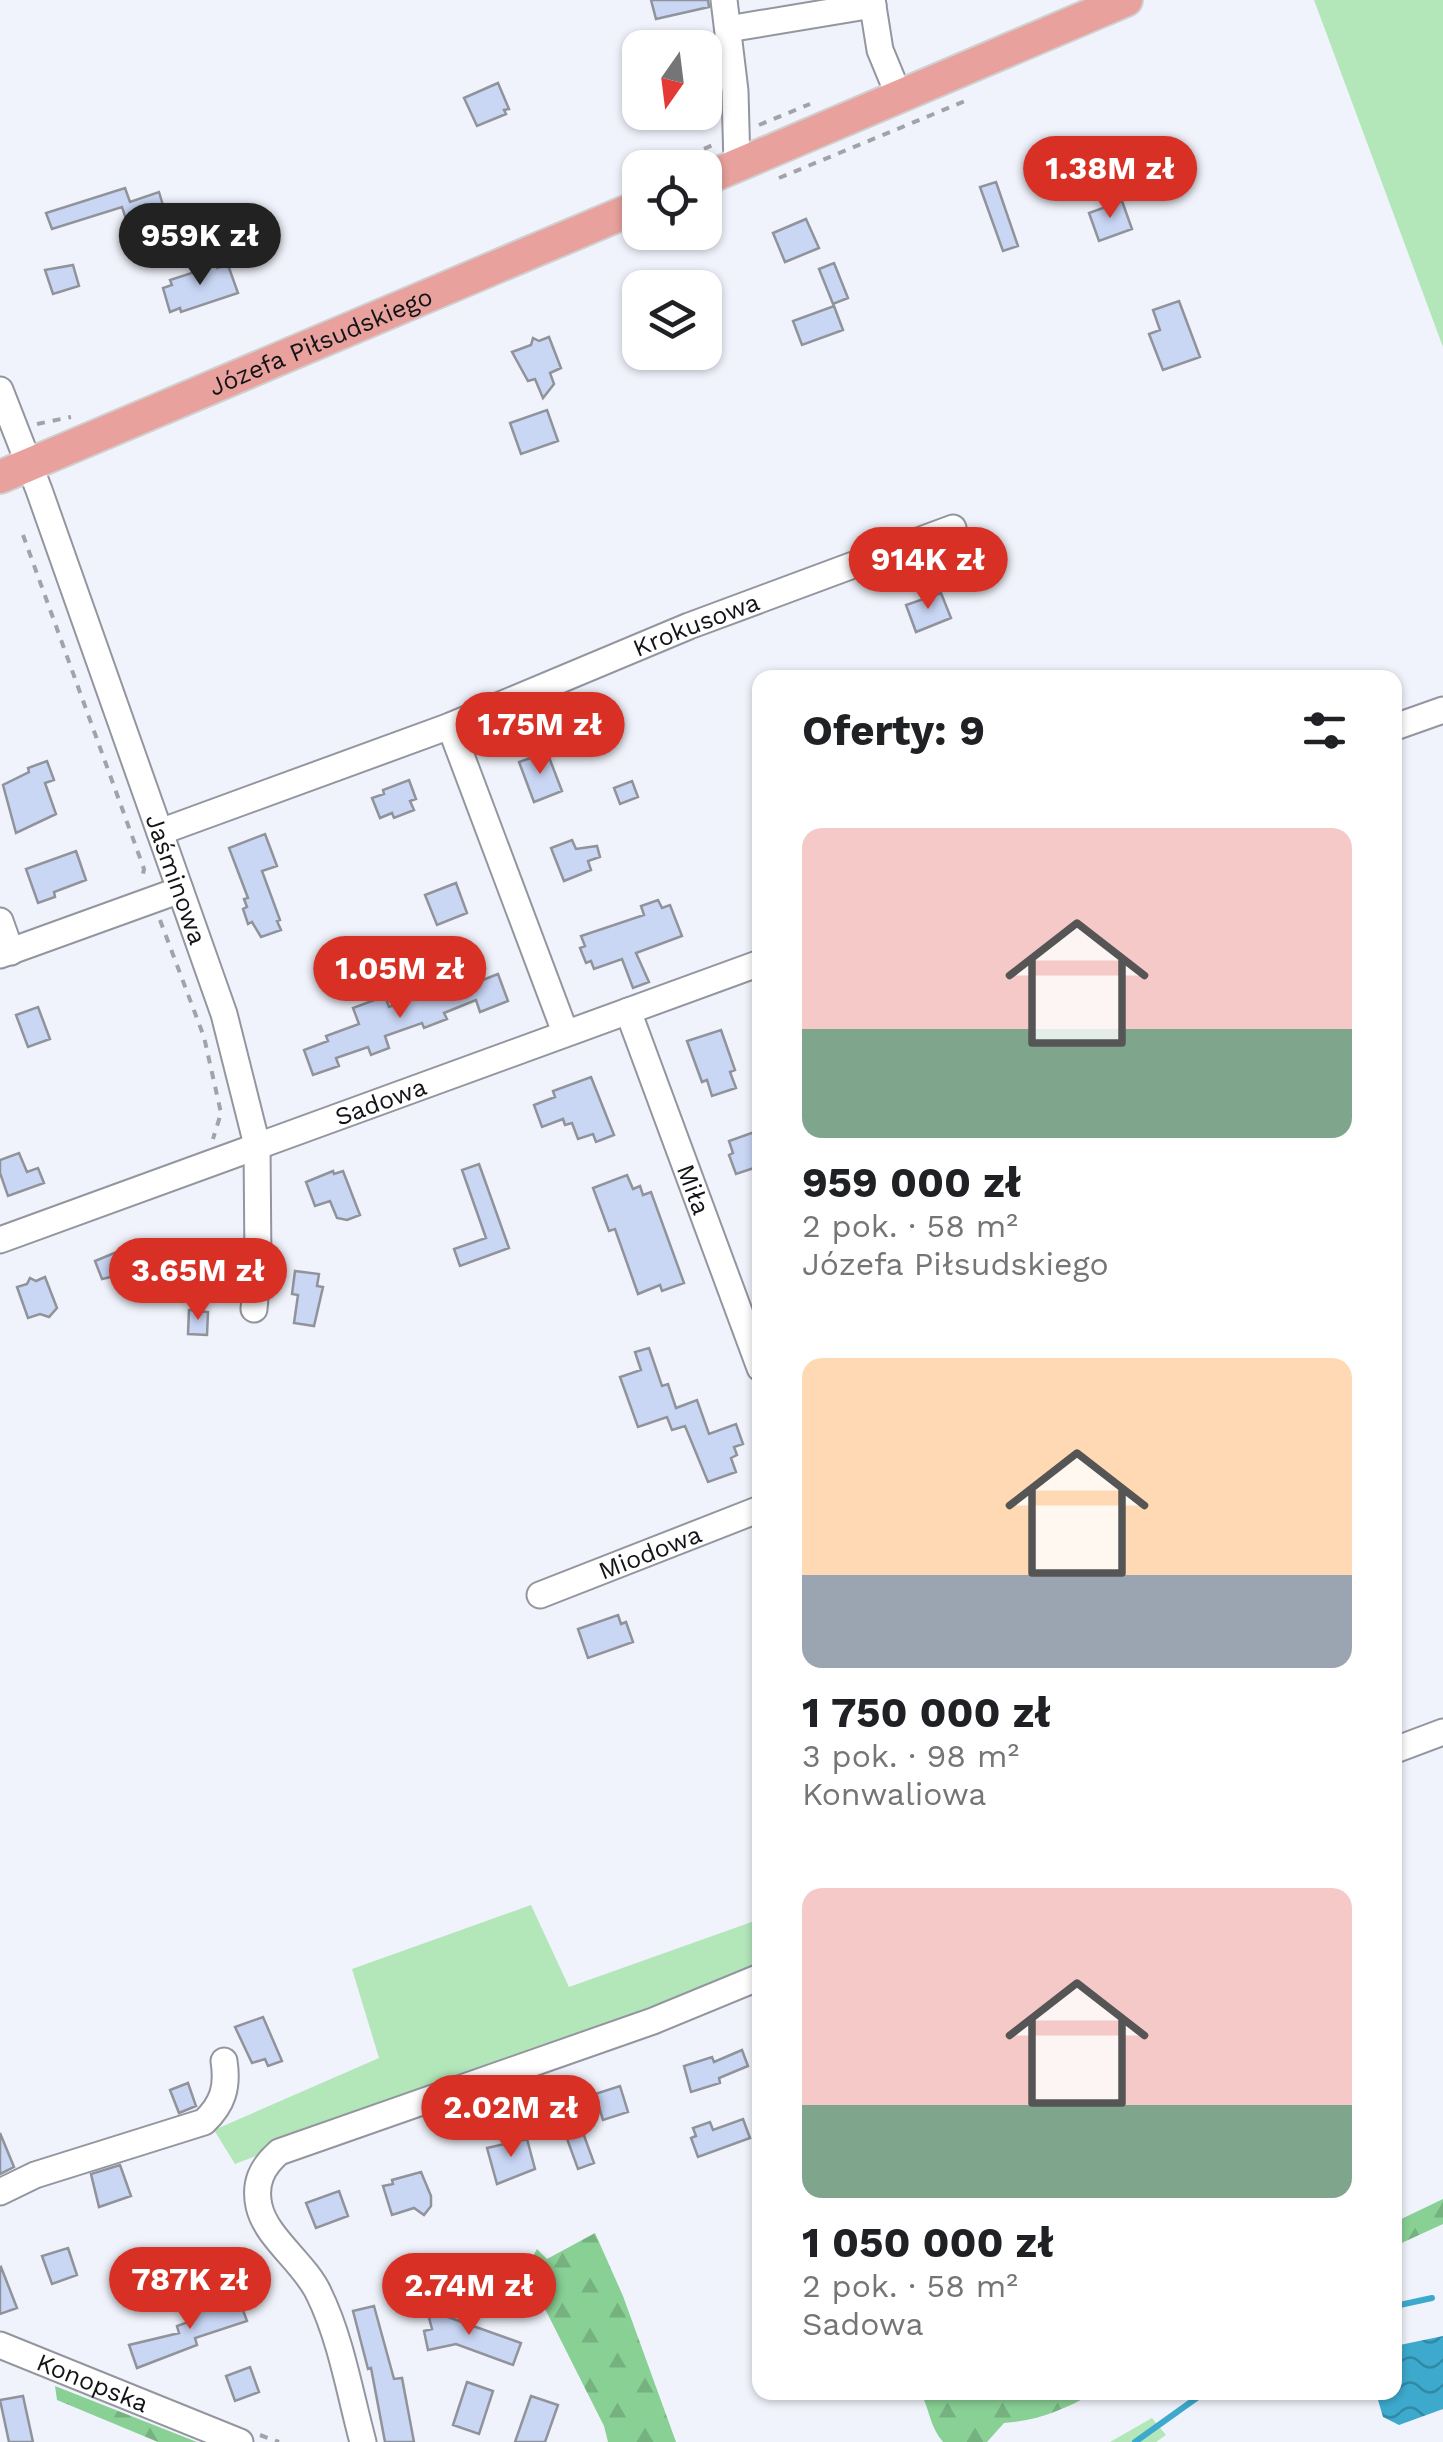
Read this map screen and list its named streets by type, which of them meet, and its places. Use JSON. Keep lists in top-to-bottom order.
{
  "streets": {
    "main road": ["Józefa Piłsudskiego"],
    "street": [
      "Krokusowa",
      "Jaśminowa",
      "Sadowa",
      "Miła",
      "Miodowa",
      "Konopska"
    ]
  },
  "crossings": [
    ["Józefa Piłsudskiego", "Jaśminowa"],
    ["Krokusowa", "Jaśminowa"],
    ["Jaśminowa", "Sadowa"],
    ["Sadowa", "Miła"]
  ],
  "north": "bottom",
  "page": {
    "price": [
      "1.38M zł",
      "959K zł",
      "914K zł",
      "1.75M zł",
      "1.05M zł",
      "3.65M zł",
      "2.02M zł",
      "787K zł",
      "2.74M zł"
    ],
    "heading": "Oferty: 9",
    "list": [
      {
        "name": "959 000 zł",
        "note": "2 pok. · 58 m² · Józefa Piłsudskiego"
      },
      {
        "name": "1 750 000 zł",
        "note": "3 pok. · 98 m² · Konwaliowa"
      },
      {
        "name": "1 050 000 zł",
        "note": "2 pok. · 58 m² · Sadowa"
      }
    ]
  }
}
